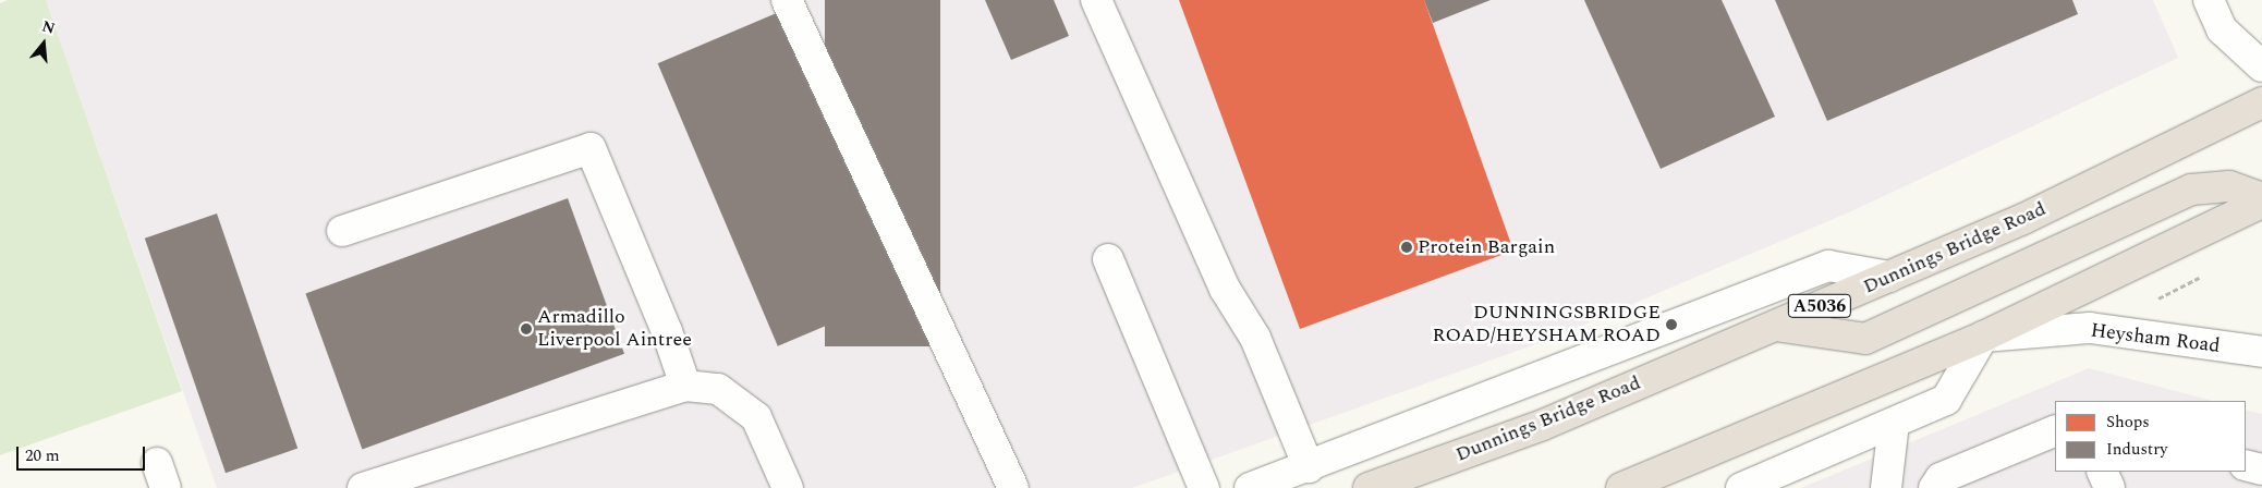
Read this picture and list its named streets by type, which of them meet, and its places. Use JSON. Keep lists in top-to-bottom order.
{
  "streets": {
    "highway": ["Dunnings Bridge Road", "A5036"],
    "street": ["Heysham Road"]
  },
  "places": ["Protein Bargain", "DUNNINGSBRIDGE ROAD/HEYSHAM ROAD", "Armadillo Liverpool Aintree"],
  "legend": ["Shops", "Industry"],
  "scale_bar": "20 m",
  "north": "top"
}
